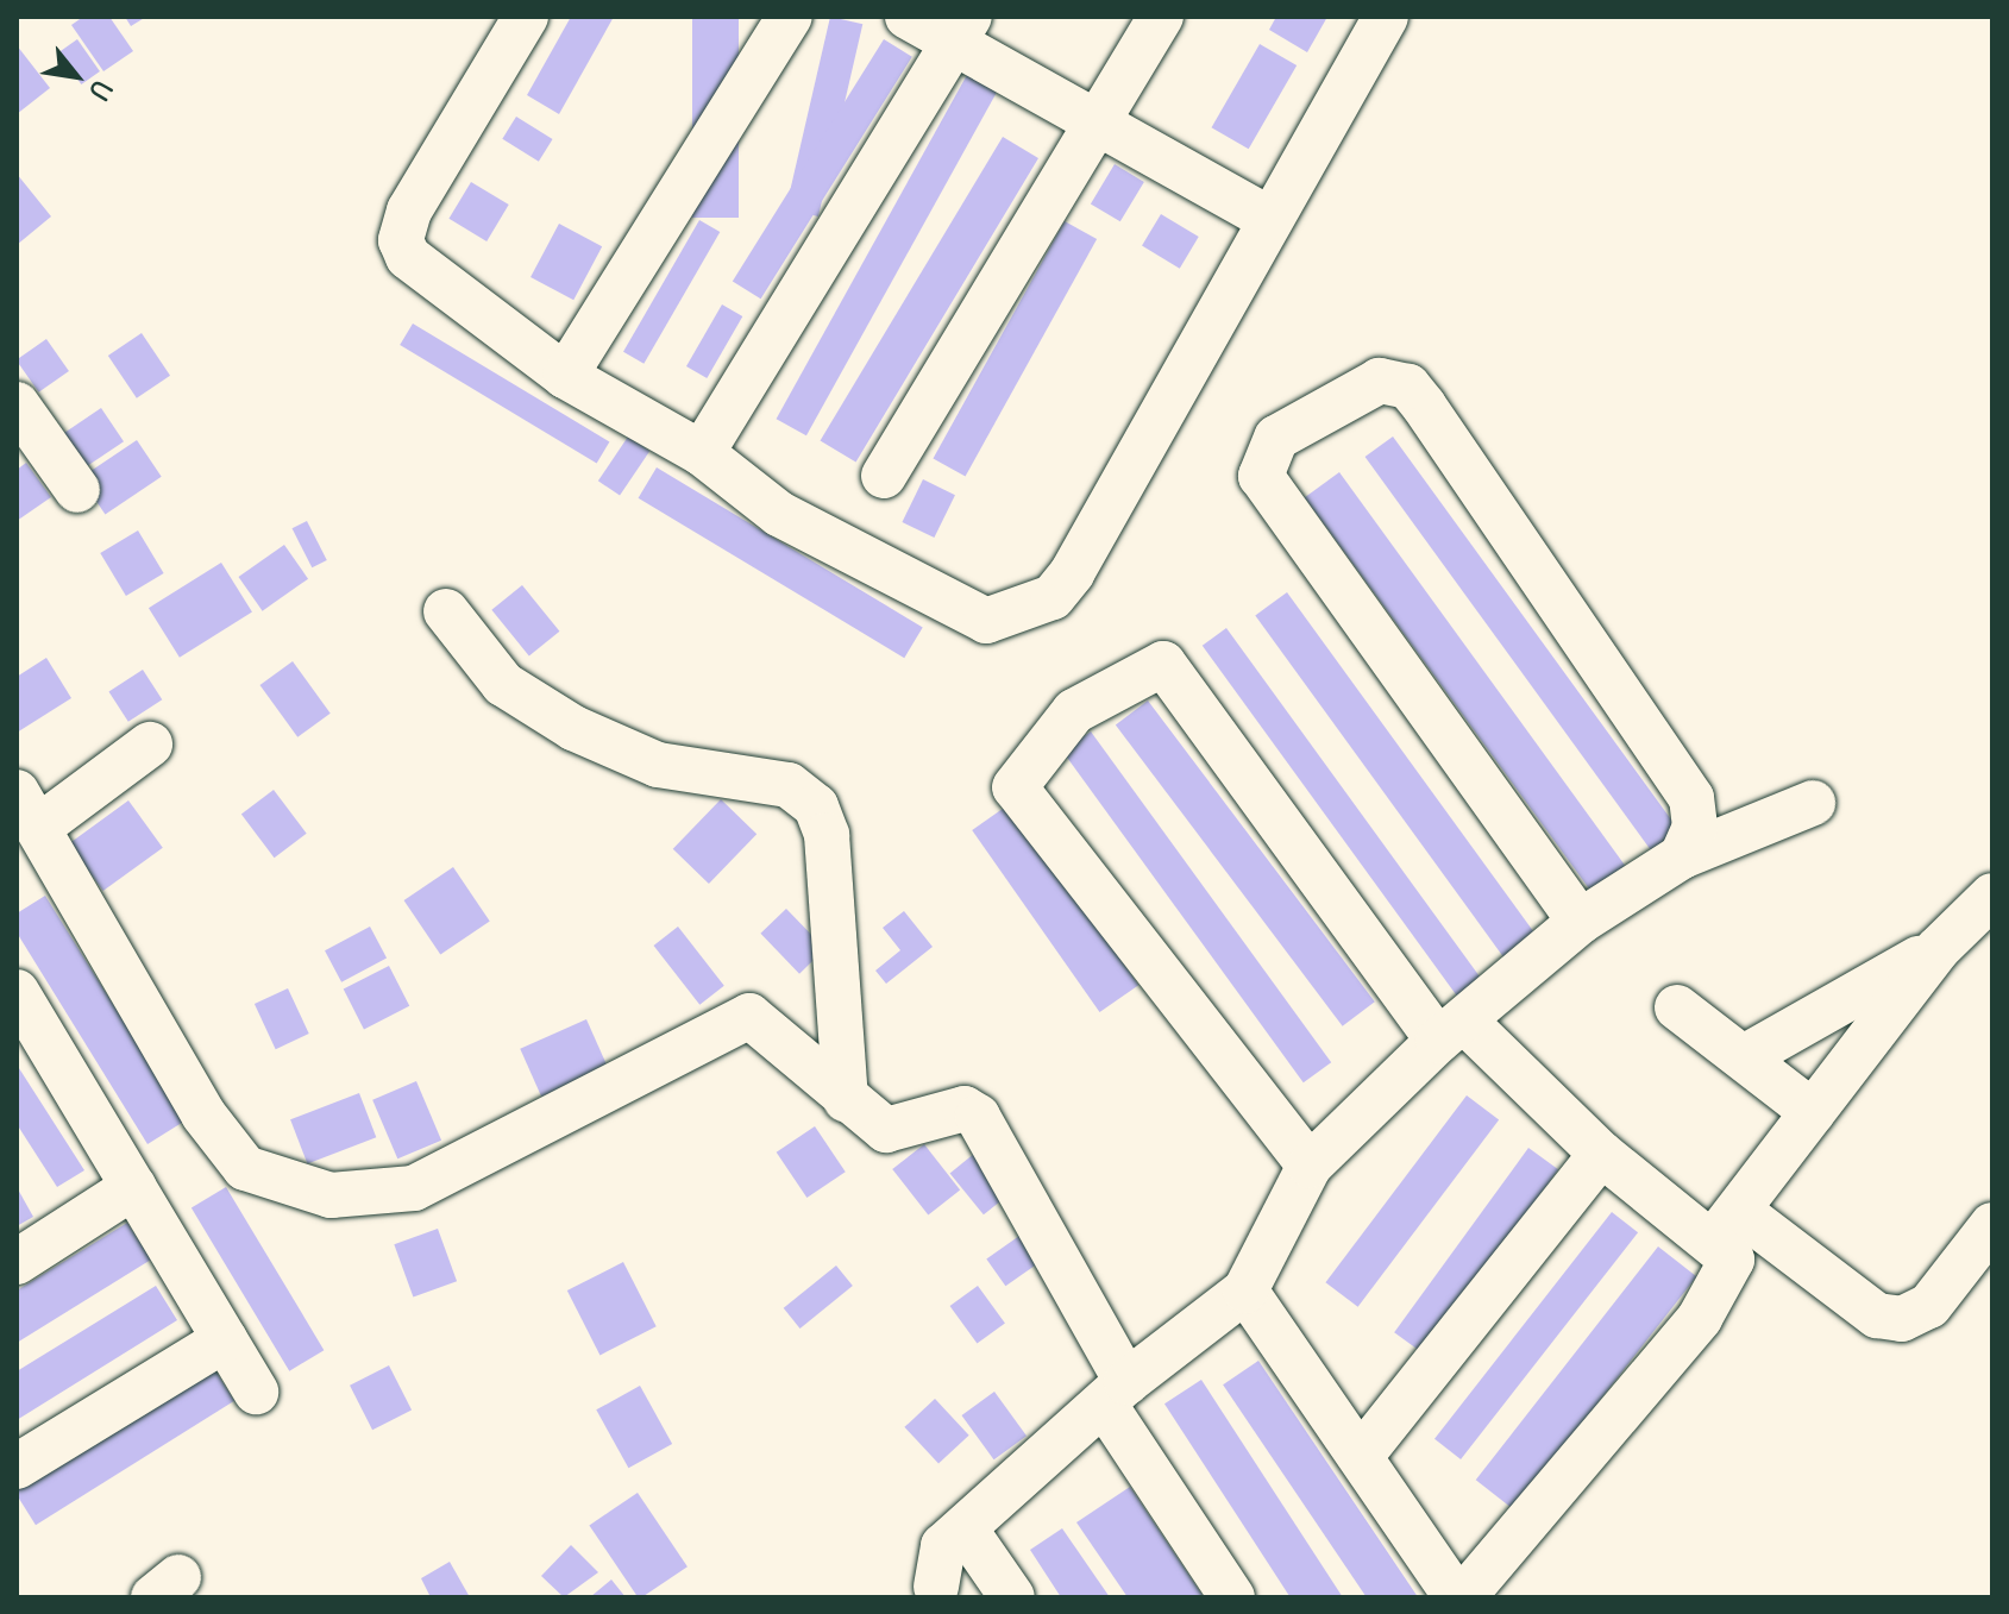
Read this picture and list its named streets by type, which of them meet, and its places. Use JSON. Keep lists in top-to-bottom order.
{
  "north": "bottom right"
}
